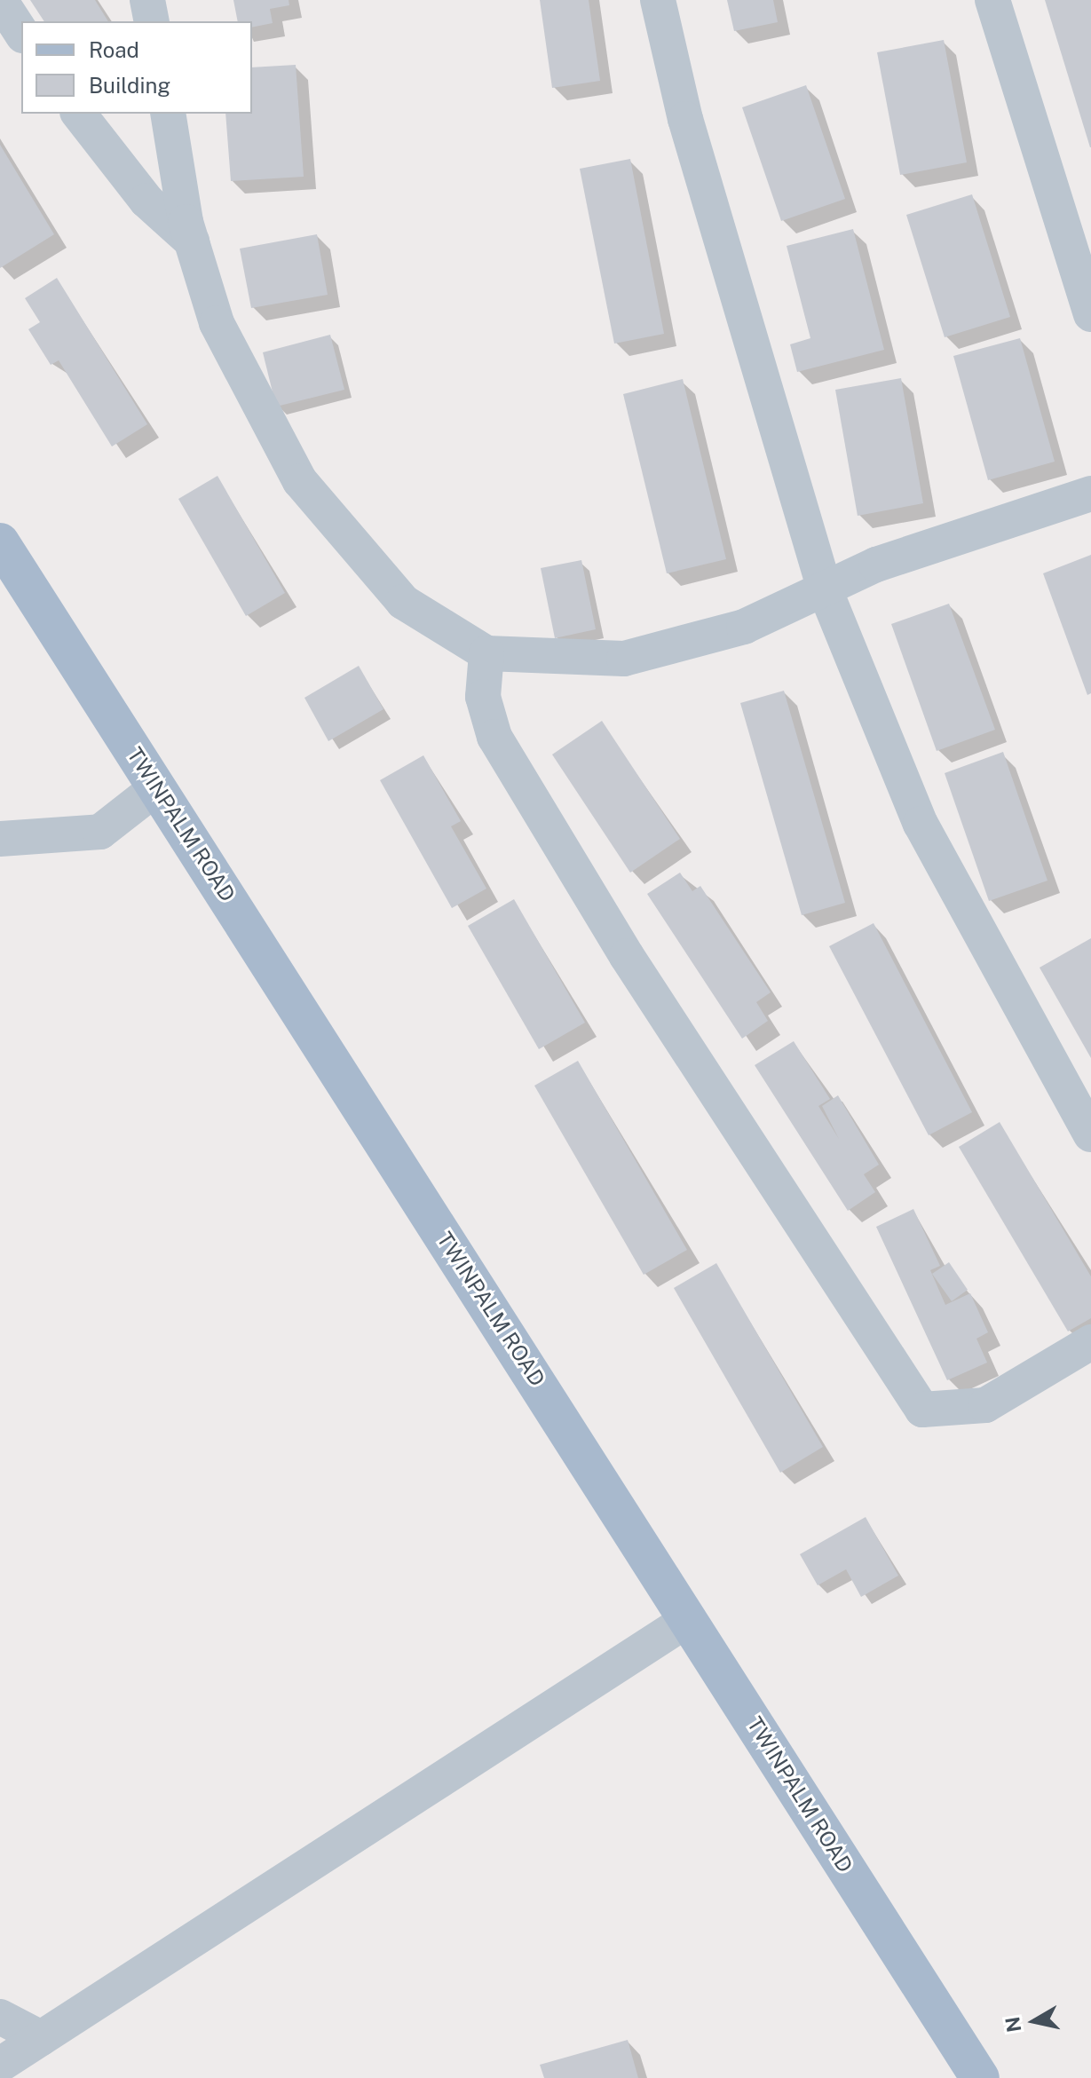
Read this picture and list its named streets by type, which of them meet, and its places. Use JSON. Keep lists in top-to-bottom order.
{
  "streets": {
    "main road": ["TWINPALM ROAD"]
  },
  "legend": ["Road", "Building"],
  "north": "left"
}
